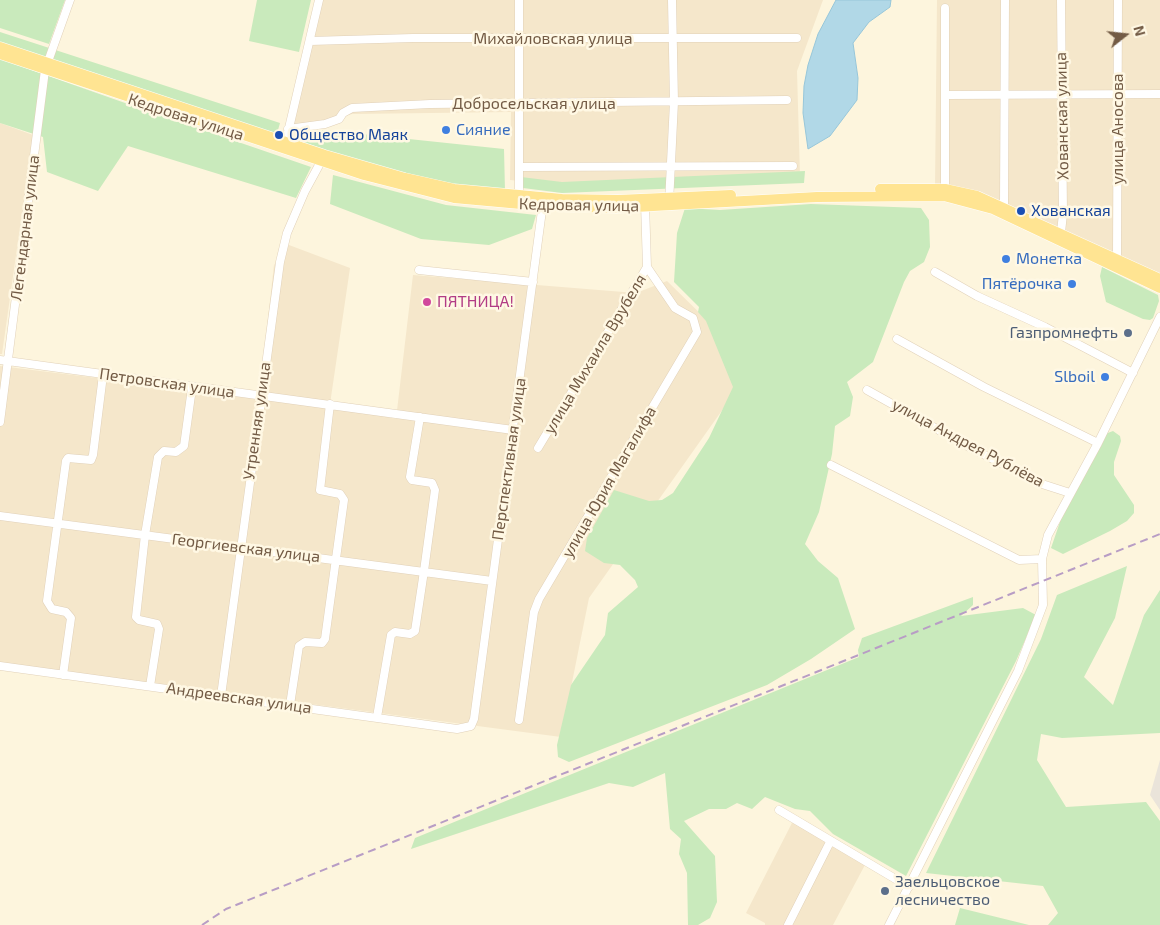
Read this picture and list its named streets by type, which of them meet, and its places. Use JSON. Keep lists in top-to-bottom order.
{
  "streets": {
    "main road": ["Кедровая улица"],
    "street": [
      "Михайловская улица",
      "Добросельская улица",
      "Хованская улица",
      "улица Аносова",
      "Легендарная улица",
      "улица Михаила Врубеля",
      "Петровская улица",
      "Утренняя улица",
      "улица Андрея Рублёва",
      "Перспективная улица",
      "улица Юрия Магалифа",
      "Георгиевская улица",
      "Андреевская улица"
    ]
  },
  "crossings": [
    ["Хованская улица", "Кедровая улица"],
    ["Кедровая улица", "улица Аносова"],
    ["Кедровая улица", "Легендарная улица"],
    ["Кедровая улица", "улица Михаила Врубеля"],
    ["Кедровая улица", "Утренняя улица"],
    ["Кедровая улица", "Перспективная улица"],
    ["Легендарная улица", "Петровская улица"],
    ["улица Михаила Врубеля", "улица Юрия Магалифа"],
    ["Петровская улица", "Утренняя улица"],
    ["Петровская улица", "Перспективная улица"],
    ["Утренняя улица", "Георгиевская улица"],
    ["Утренняя улица", "Андреевская улица"],
    ["Перспективная улица", "Георгиевская улица"],
    ["Перспективная улица", "Андреевская улица"]
  ],
  "places": [
    "Сияние",
    "Общество Маяк",
    "Хованская",
    "Монетка",
    "Пятёрочка",
    "ПЯТНИЦА!",
    "Газпромнефть",
    "Slboil",
    "Заельцовское лесничество"
  ],
  "north": "right"
}
